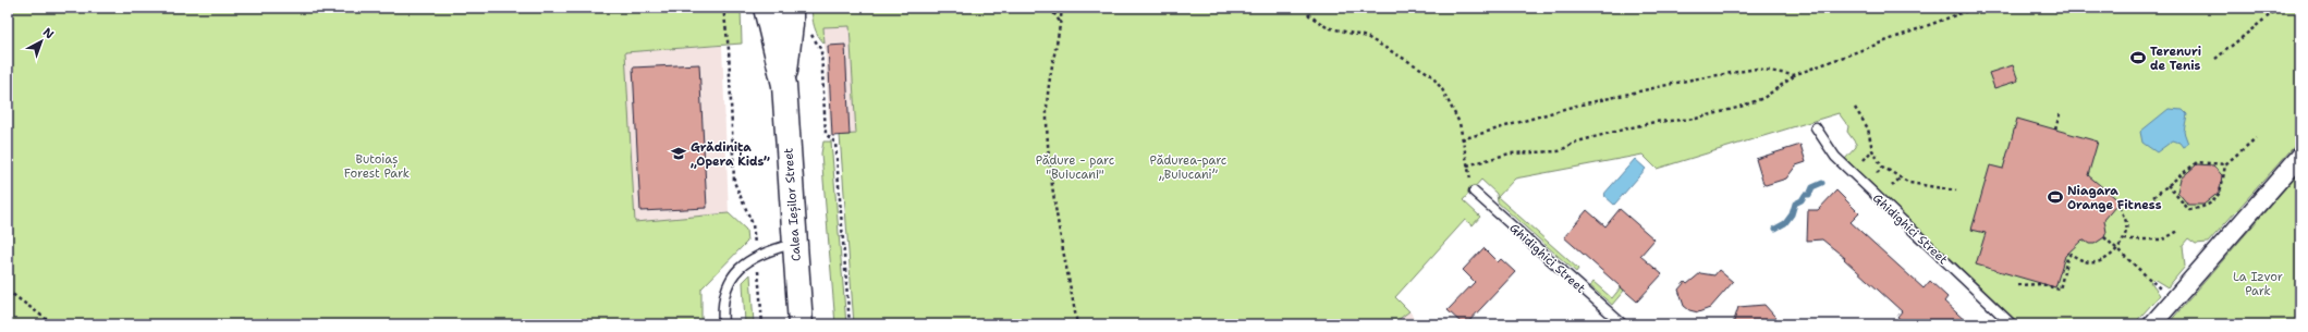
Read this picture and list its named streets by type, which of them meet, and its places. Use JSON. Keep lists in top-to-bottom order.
{
  "streets": {
    "main road": ["Calea Ieșilor Street"],
    "lane": ["Ghidighici Street"]
  },
  "parks": [
    "Butoiaș Forest Park",
    "Pădure - parc \"Buiucani\"",
    "Pădurea-parc „Buiucani”",
    "La Izvor Park"
  ],
  "places": {
    "sports": ["Terenuri de Tenis", "Niagara Orange Fitness"],
    "school or university": ["Grădinița „Opera Kids”"]
  },
  "north": "top right"
}
